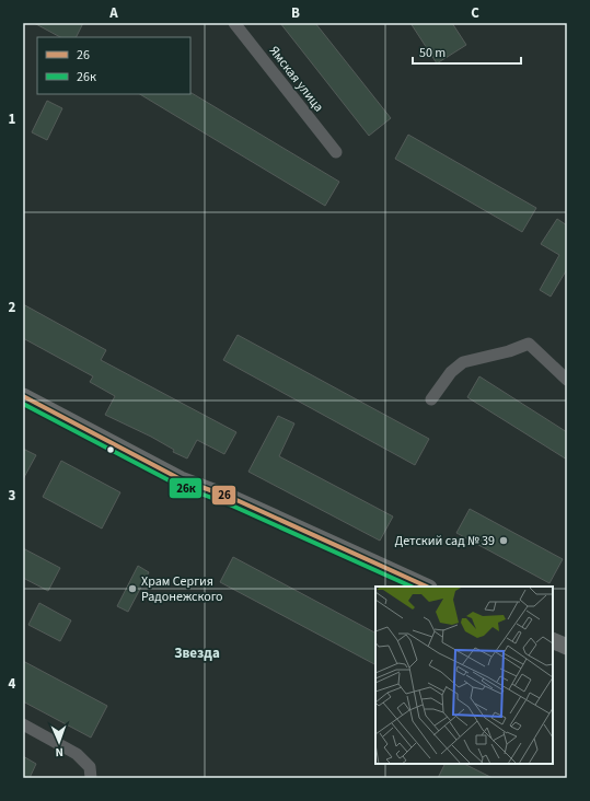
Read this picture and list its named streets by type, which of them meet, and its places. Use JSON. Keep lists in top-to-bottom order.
{
  "streets": {
    "street": ["Ямская улица"]
  },
  "districts": ["Звезда"],
  "places": ["Детский сад № 39", "Храм Сергия Радонежского"],
  "lines": ["transit line 26", "transit line 26к"],
  "legend": ["26", "26к"],
  "scale_bar": "50 m",
  "north": "bottom",
  "grid": {
    "columns": ["A", "B", "C"],
    "rows": [
      "1",
      "2",
      "3",
      "4"
    ]
  }
}
